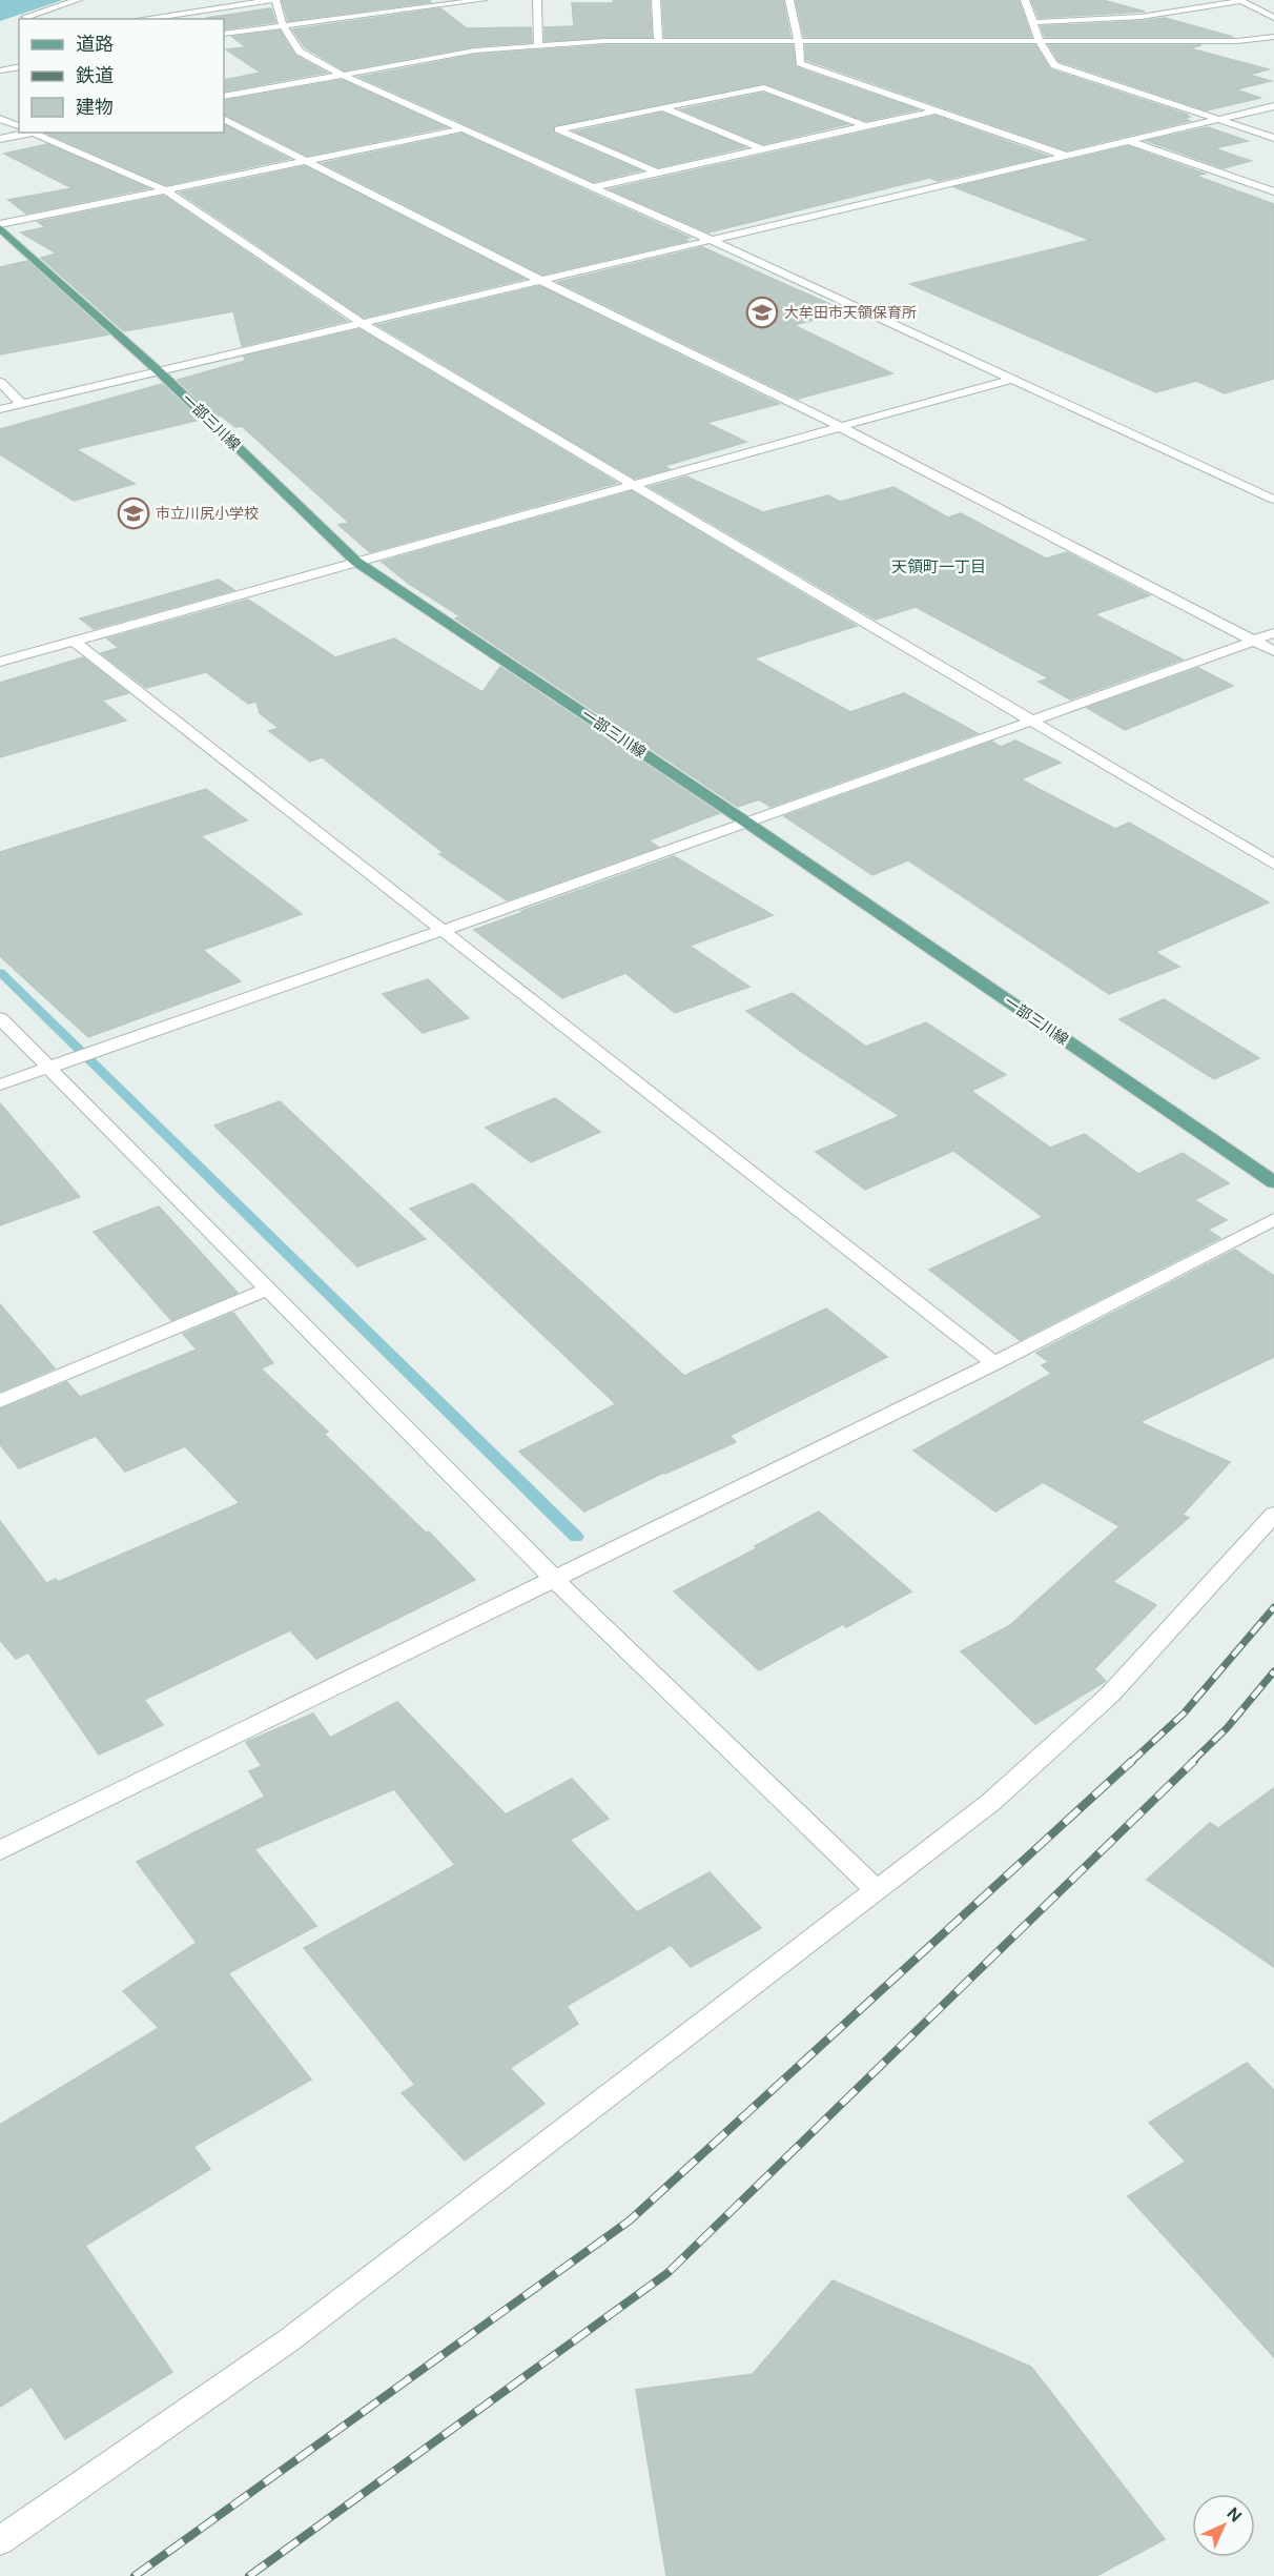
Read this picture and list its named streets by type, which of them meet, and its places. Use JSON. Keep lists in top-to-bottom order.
{
  "streets": {
    "main road": ["一部三川線"]
  },
  "districts": ["天領町一丁目"],
  "places": {
    "school or university": ["大牟田市天領保育所", "市立川尻小学校"]
  },
  "legend": ["道路", "鉄道", "建物"],
  "north": "top right"
}
